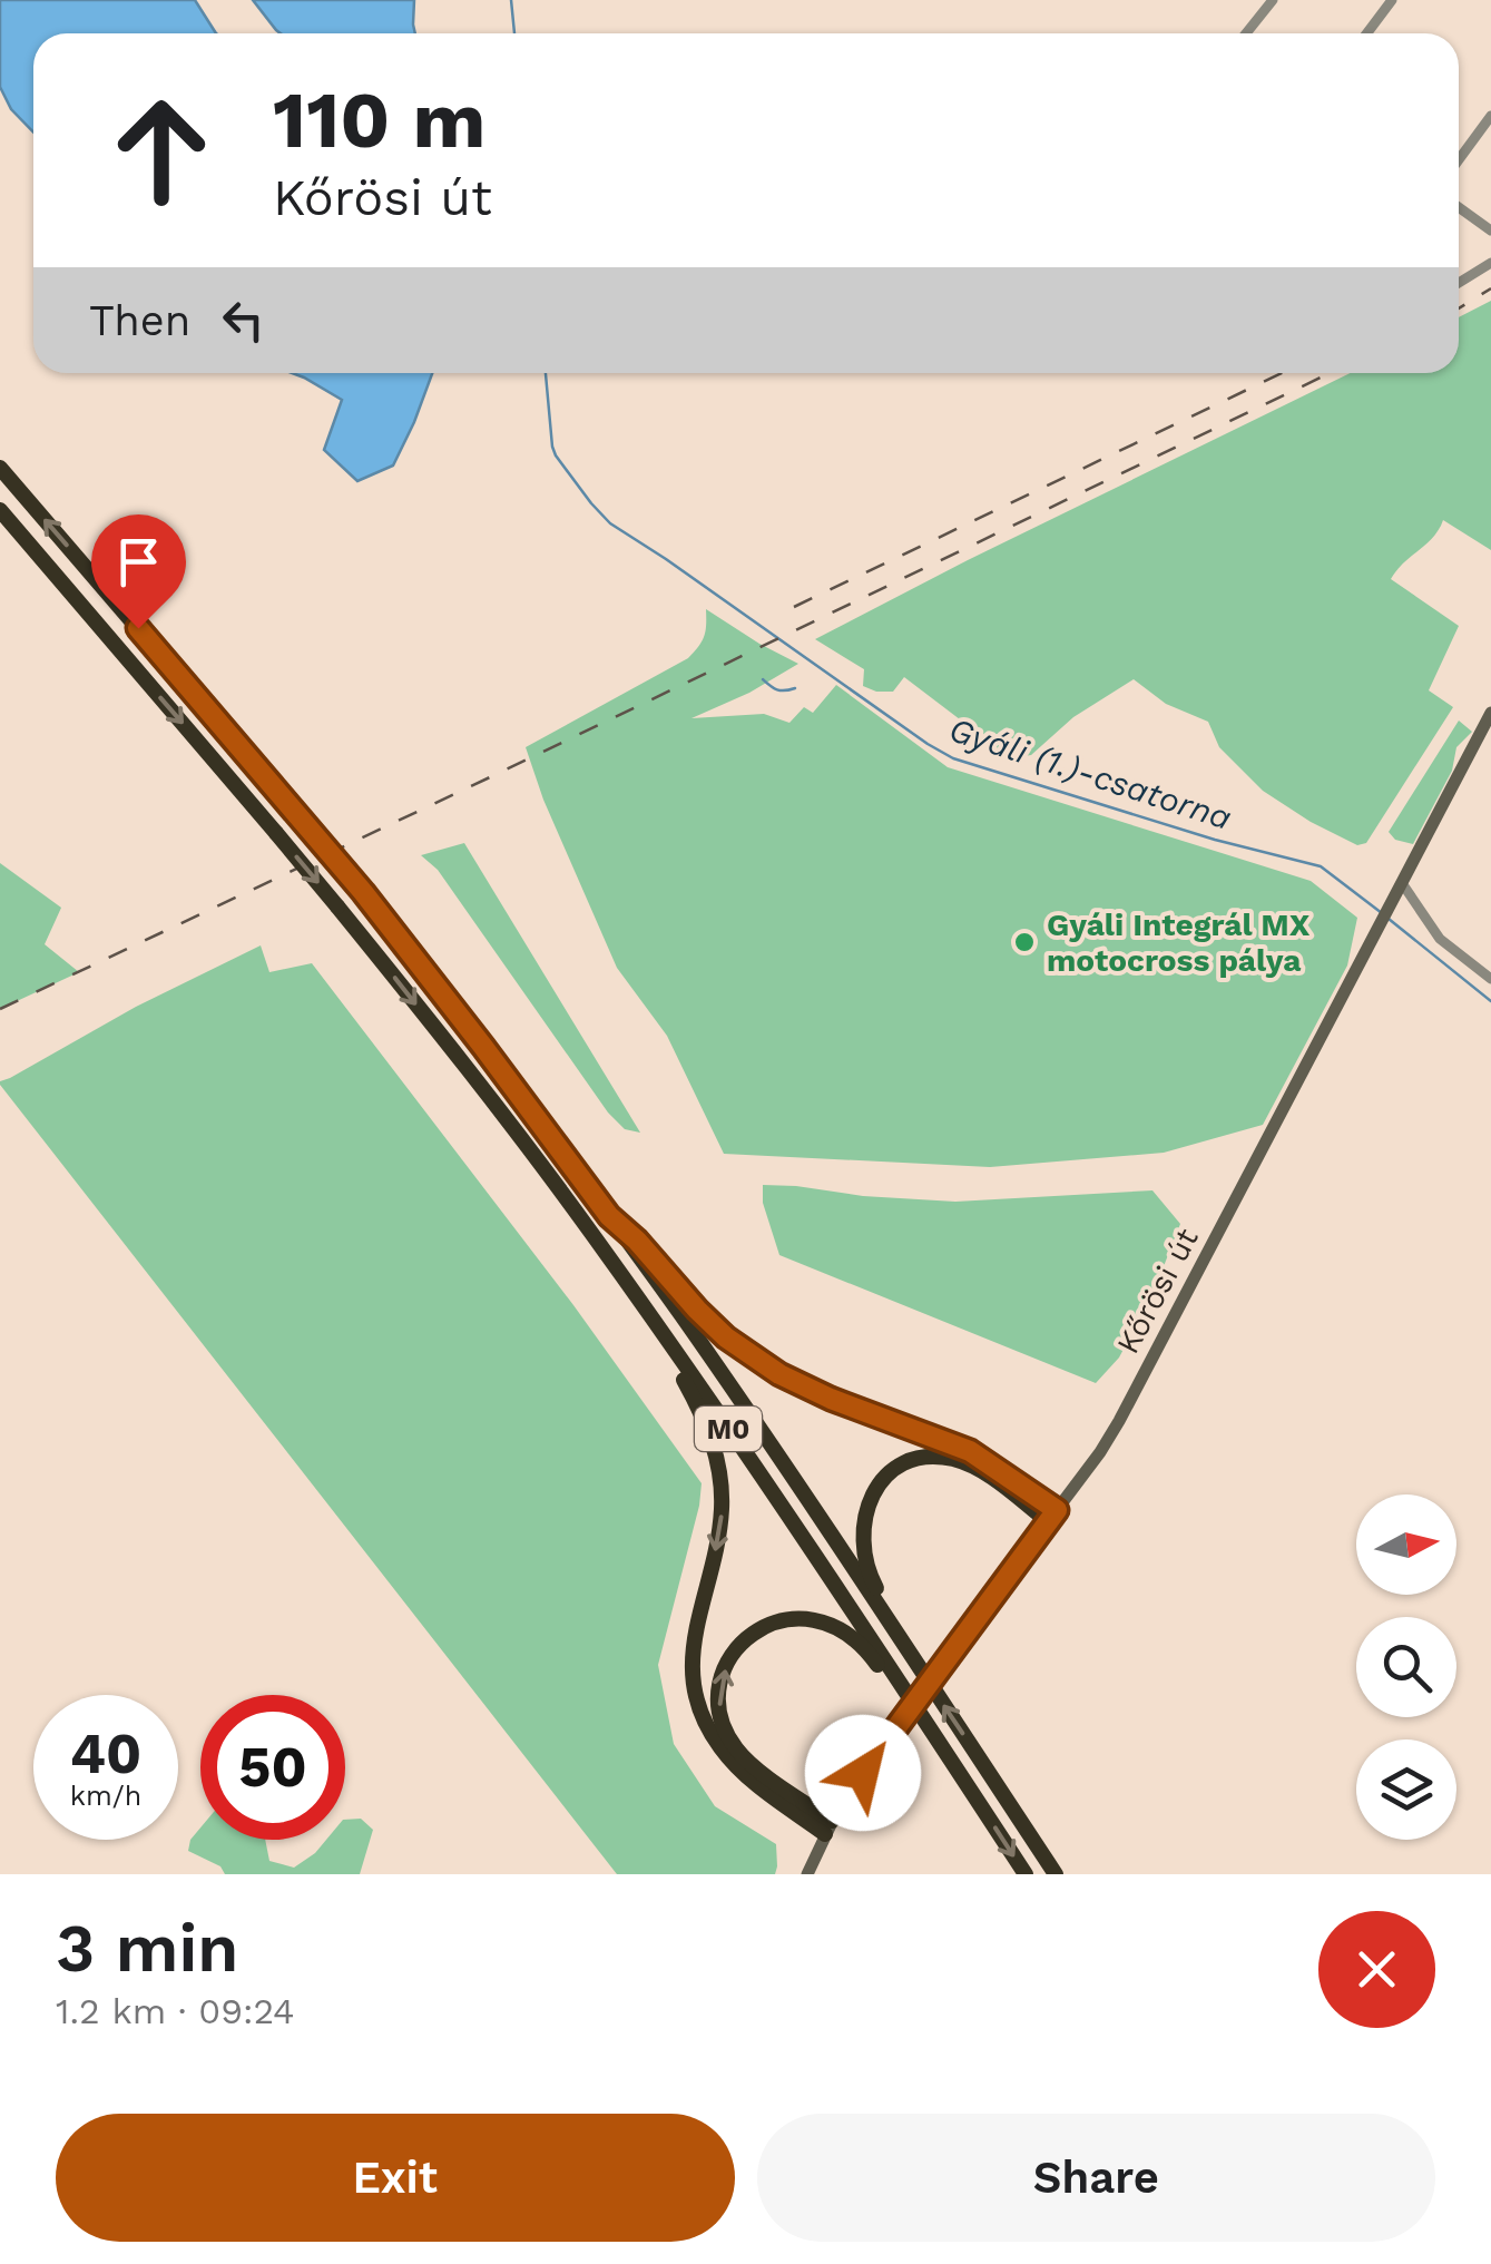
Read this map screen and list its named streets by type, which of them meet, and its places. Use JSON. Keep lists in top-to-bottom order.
{
  "streets": {
    "highway": ["M0"],
    "main road": ["Kőrösi út"]
  },
  "water": ["Gyáli (1.)-csatorna"],
  "places": ["Gyáli Integrál MX motocross pálya"],
  "north": "right",
  "page": {
    "turn": ["110 m", "Kőrösi út"],
    "then": "Then",
    "speed": "40 km/h",
    "limit": "50",
    "heading": ["3 min", "1.2 km · 09:24"],
    "buttons": ["Exit", "Share"]
  }
}
